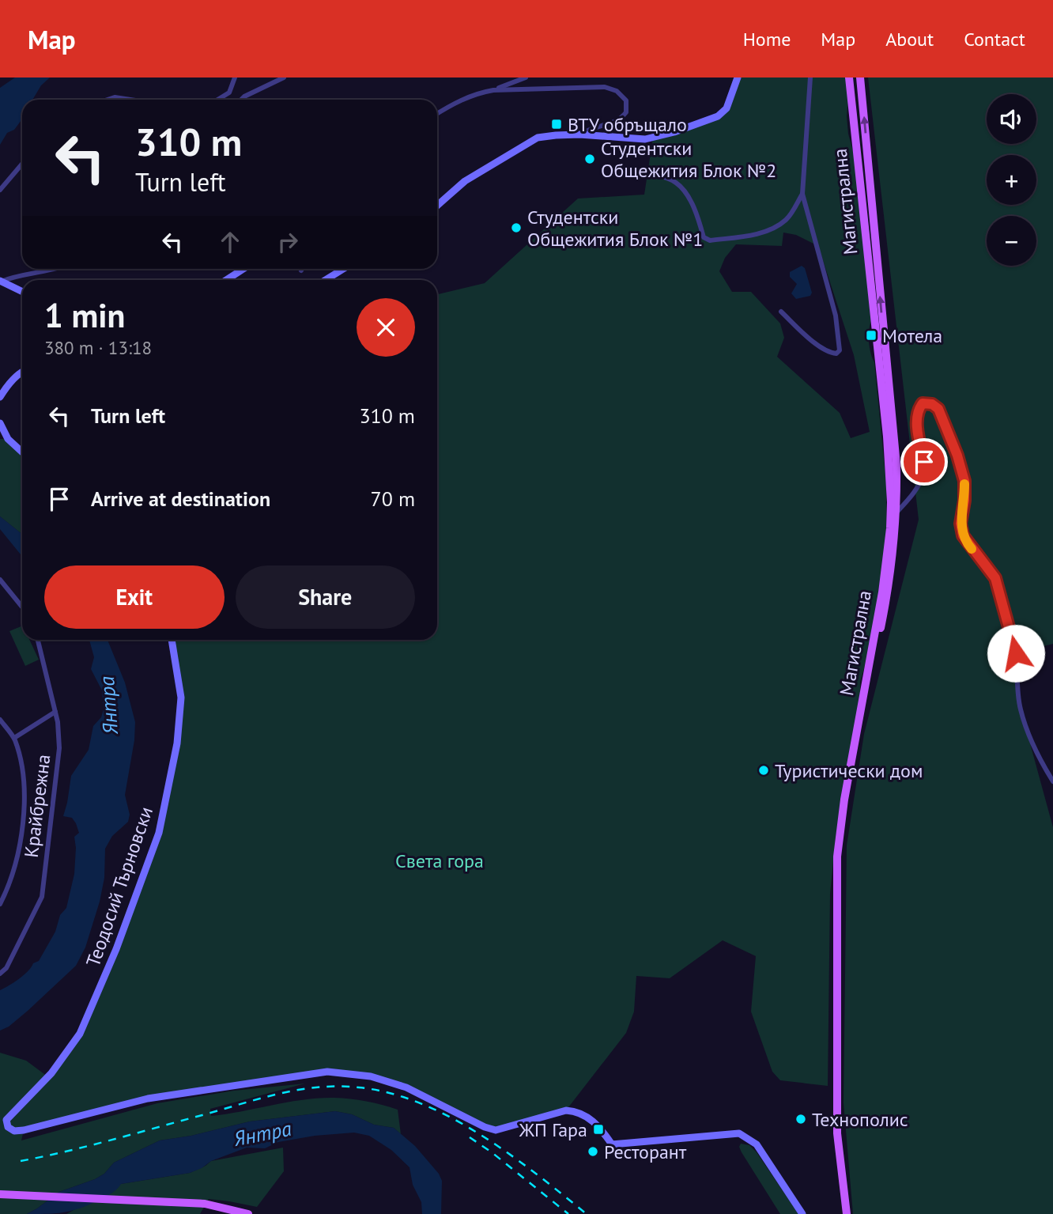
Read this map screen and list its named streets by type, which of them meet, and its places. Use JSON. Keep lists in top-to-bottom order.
{
  "streets": {
    "main road": ["Магистрална"],
    "street": ["Крайбрежна", "Теодосий Търновски"]
  },
  "water": ["Янтра"],
  "parks": ["Света гора"],
  "places": {
    "transit": ["ВТУ обръщало", "Мотела", "ЖП Гара"],
    "other": [
      "Студентски Общежития Блок №2",
      "Студентски Общежития Блок №1",
      "Туристически дом",
      "Технополис",
      "Ресторант"
    ]
  },
  "page": {
    "header": "Map",
    "nav": [
      "Home",
      "Map",
      "About",
      "Contact"
    ],
    "map_buttons": ["+", "−"],
    "turn": ["310 m", "Turn left"],
    "heading": ["1 min", "380 m · 13:18"],
    "list": [
      {
        "name": "Turn left",
        "value": "310 m"
      },
      {
        "name": "Arrive at destination",
        "value": "70 m"
      }
    ],
    "buttons": ["Exit", "Share"]
  }
}
